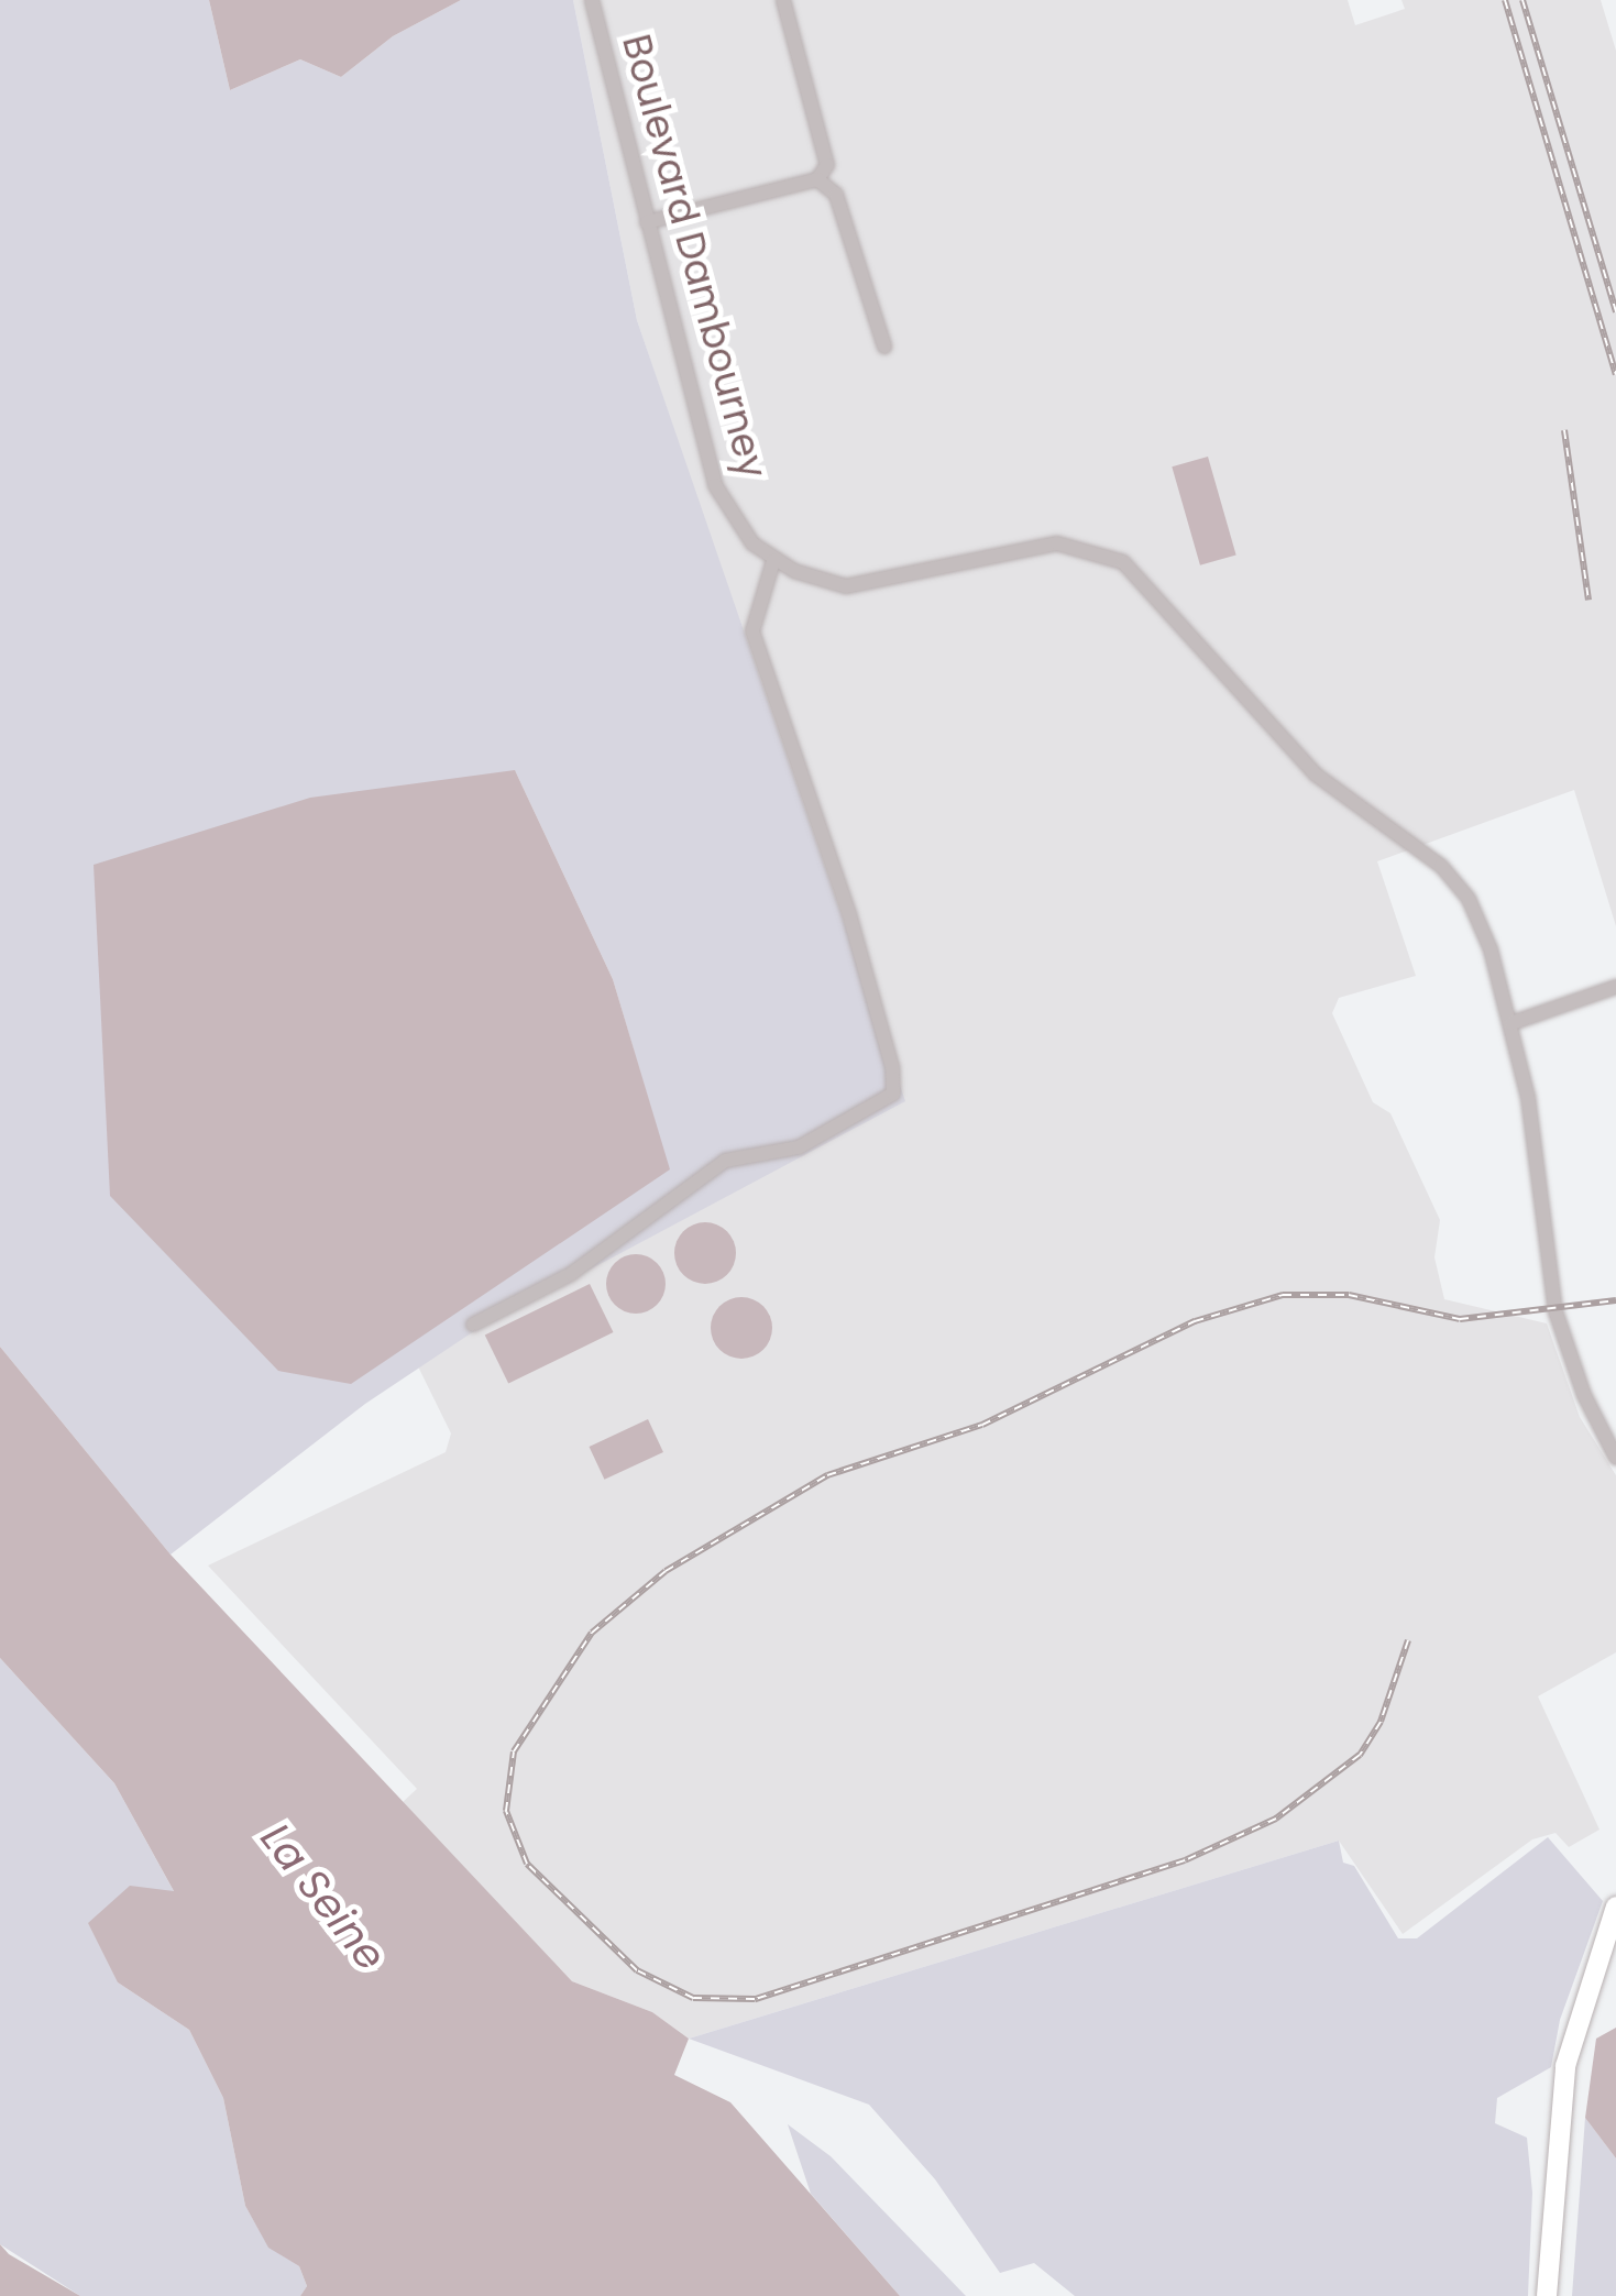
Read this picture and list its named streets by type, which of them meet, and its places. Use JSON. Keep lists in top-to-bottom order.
{
  "streets": {
    "street": ["Boulevard Dambourney"]
  },
  "water": ["La Seine"]
}
